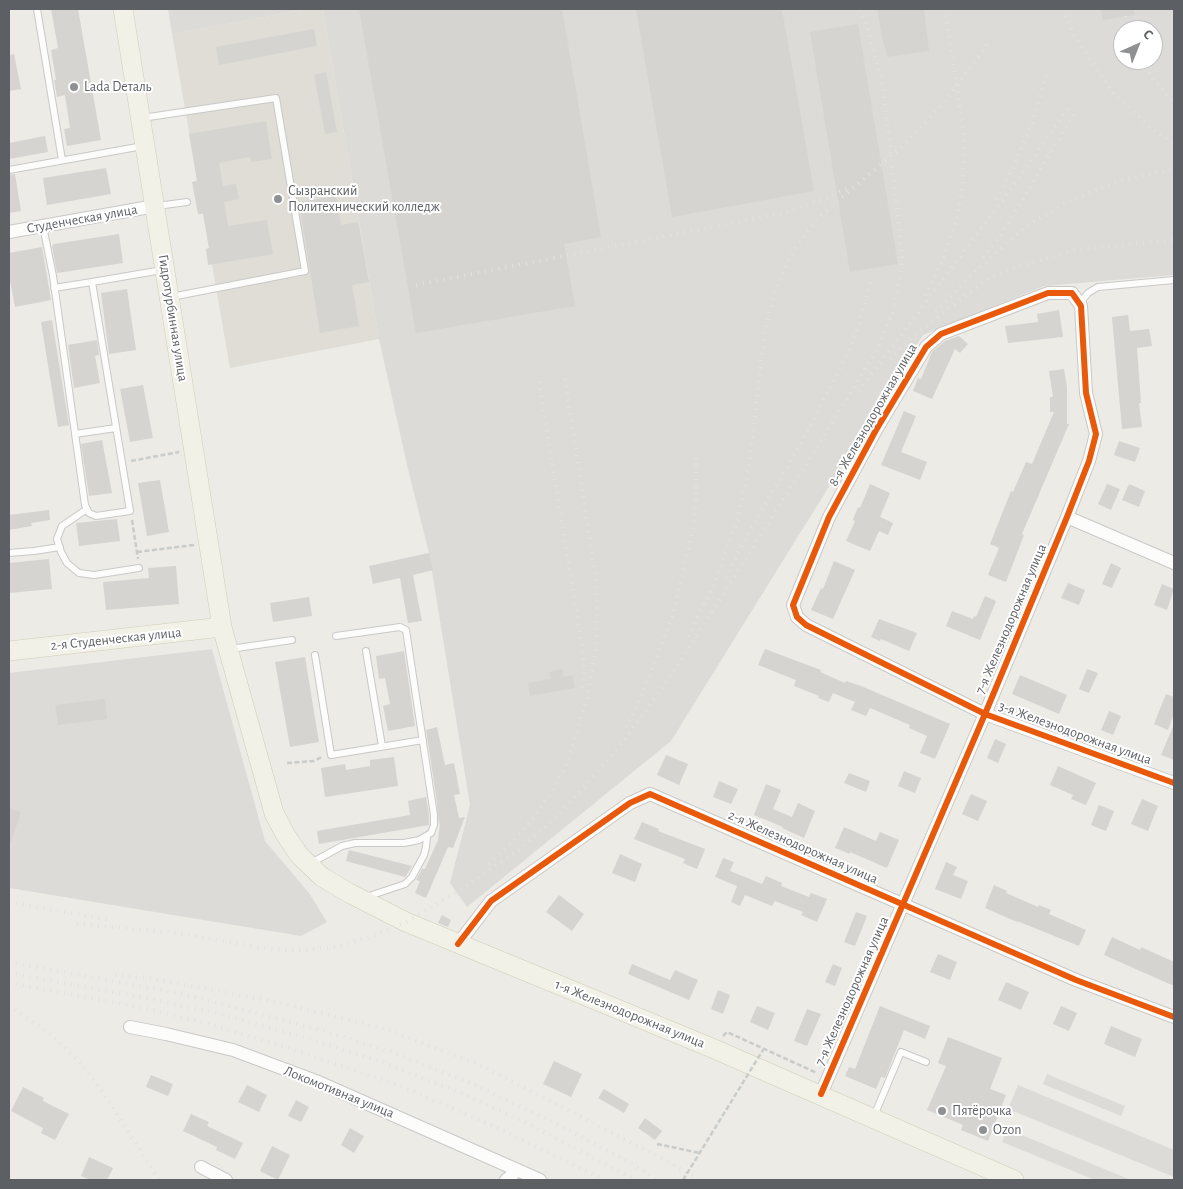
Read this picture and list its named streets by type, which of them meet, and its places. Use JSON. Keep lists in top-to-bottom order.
{
  "streets": {
    "main road": ["Гидротурбинная улица", "2-я Студенческая улица", "1-я Железнодорожная улица"],
    "street": [
      "Студенческая улица",
      "8-я Железнодорожная улица",
      "7-я Железнодорожная улица",
      "3-я Железнодорожная улица",
      "2-я Железнодорожная улица",
      "Локомотивная улица"
    ]
  },
  "crossings": [
    ["Студенческая улица", "Гидротурбинная улица"],
    ["Гидротурбинная улица", "2-я Студенческая улица"],
    ["Гидротурбинная улица", "1-я Железнодорожная улица"],
    ["8-я Железнодорожная улица", "7-я Железнодорожная улица"],
    ["8-я Железнодорожная улица", "3-я Железнодорожная улица"],
    ["7-я Железнодорожная улица", "3-я Железнодорожная улица"],
    ["7-я Железнодорожная улица", "2-я Железнодорожная улица"],
    ["7-я Железнодорожная улица", "1-я Железнодорожная улица"],
    ["2-я Железнодорожная улица", "1-я Железнодорожная улица"]
  ],
  "places": [
    "Lada Dеталь",
    "Сызранский Политехнический колледж",
    "Пятёрочка",
    "Ozon"
  ],
  "north": "top right"
}
